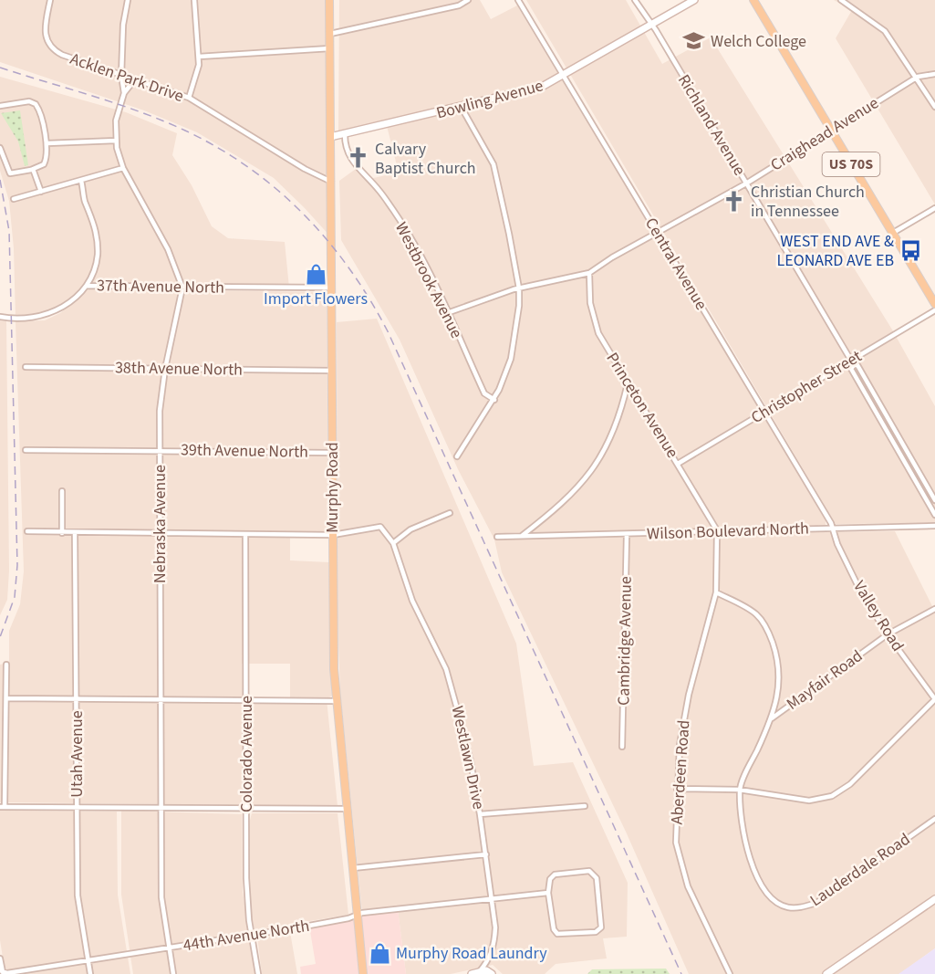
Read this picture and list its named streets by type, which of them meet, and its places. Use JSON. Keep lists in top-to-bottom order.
{
  "streets": {
    "main road": ["US 70S", "Murphy Road"],
    "street": [
      "Acklen Park Drive",
      "Bowling Avenue",
      "Richland Avenue",
      "Craighead Avenue",
      "Central Avenue",
      "Westbrook Avenue",
      "37th Avenue North",
      "38th Avenue North",
      "Christopher Street",
      "Princeton Avenue",
      "39th Avenue North",
      "Nebraska Avenue",
      "Wilson Boulevard North",
      "Valley Road",
      "Cambridge Avenue",
      "Mayfair Road",
      "Utah Avenue",
      "Colorado Avenue",
      "Westlawn Drive",
      "Aberdeen Road",
      "Lauderdale Road",
      "44th Avenue North"
    ]
  },
  "crossings": [
    ["Acklen Park Drive", "Murphy Road"],
    ["Bowling Avenue", "Richland Avenue"],
    ["Bowling Avenue", "Central Avenue"],
    ["Bowling Avenue", "Westbrook Avenue"],
    ["Bowling Avenue", "Murphy Road"],
    ["Richland Avenue", "Craighead Avenue"],
    ["Richland Avenue", "Christopher Street"],
    ["Craighead Avenue", "US 70S"],
    ["Craighead Avenue", "Central Avenue"],
    ["Craighead Avenue", "Westbrook Avenue"],
    ["Craighead Avenue", "Princeton Avenue"],
    ["Central Avenue", "Christopher Street"],
    ["Central Avenue", "Wilson Boulevard North"],
    ["Central Avenue", "Valley Road"],
    ["37th Avenue North", "Murphy Road"],
    ["37th Avenue North", "Nebraska Avenue"],
    ["38th Avenue North", "Murphy Road"],
    ["38th Avenue North", "Nebraska Avenue"],
    ["Christopher Street", "Princeton Avenue"],
    ["Princeton Avenue", "Wilson Boulevard North"],
    ["Princeton Avenue", "Aberdeen Road"],
    ["39th Avenue North", "Murphy Road"],
    ["39th Avenue North", "Nebraska Avenue"],
    ["Murphy Road", "44th Avenue North"],
    ["Nebraska Avenue", "44th Avenue North"],
    ["Wilson Boulevard North", "Valley Road"],
    ["Wilson Boulevard North", "Cambridge Avenue"],
    ["Wilson Boulevard North", "Aberdeen Road"],
    ["Valley Road", "Mayfair Road"],
    ["Utah Avenue", "44th Avenue North"],
    ["Colorado Avenue", "44th Avenue North"],
    ["Westlawn Drive", "44th Avenue North"]
  ],
  "places": {
    "school or university": ["Welch College"],
    "church": ["Calvary Baptist Church", "Christian Church in Tennessee"],
    "bus stop": ["WEST END AVE & LEONARD AVE EB"],
    "shop": ["Import Flowers", "Murphy Road Laundry"]
  }
}
